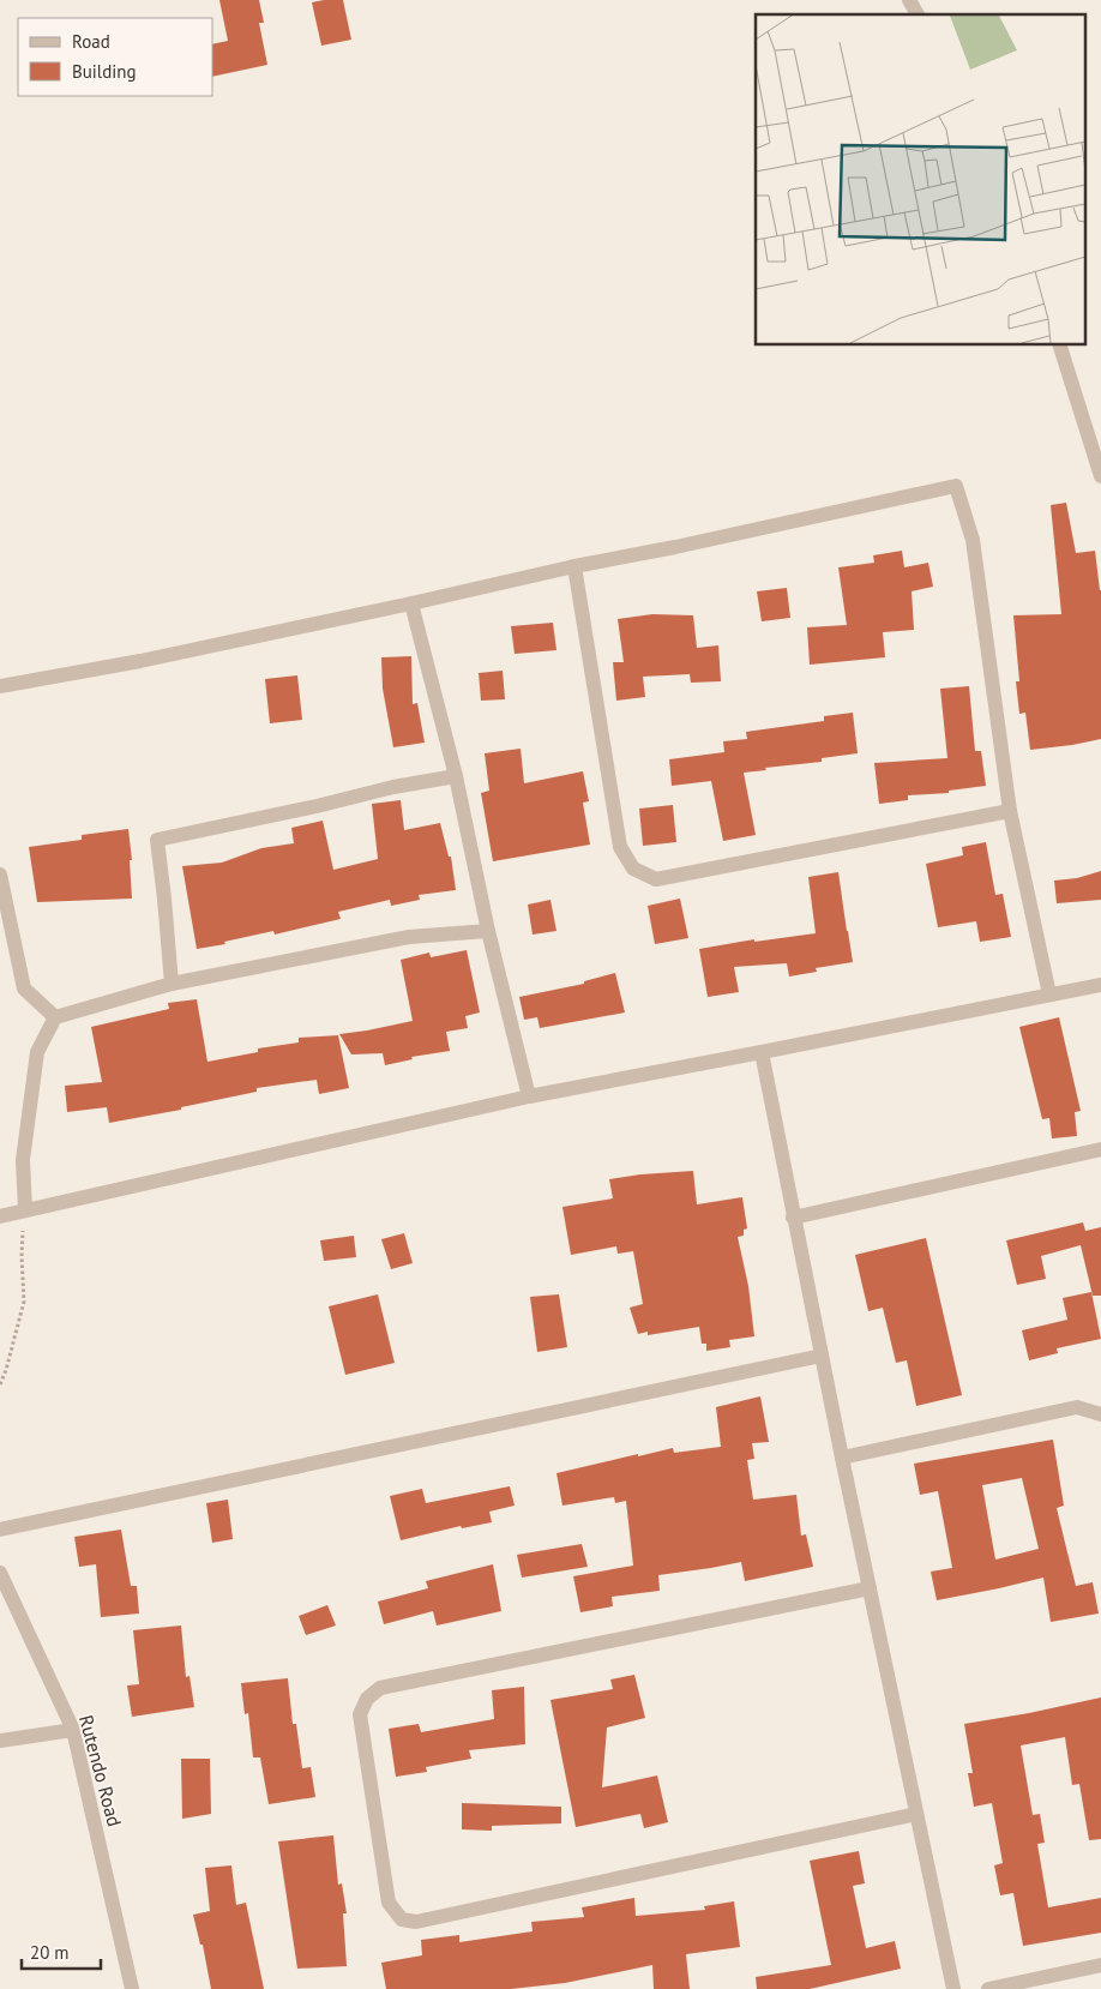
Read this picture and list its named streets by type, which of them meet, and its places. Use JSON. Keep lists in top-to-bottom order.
{
  "streets": {
    "street": ["Rutendo Road"]
  },
  "legend": ["Road", "Building"],
  "scale_bar": "20 m"
}
